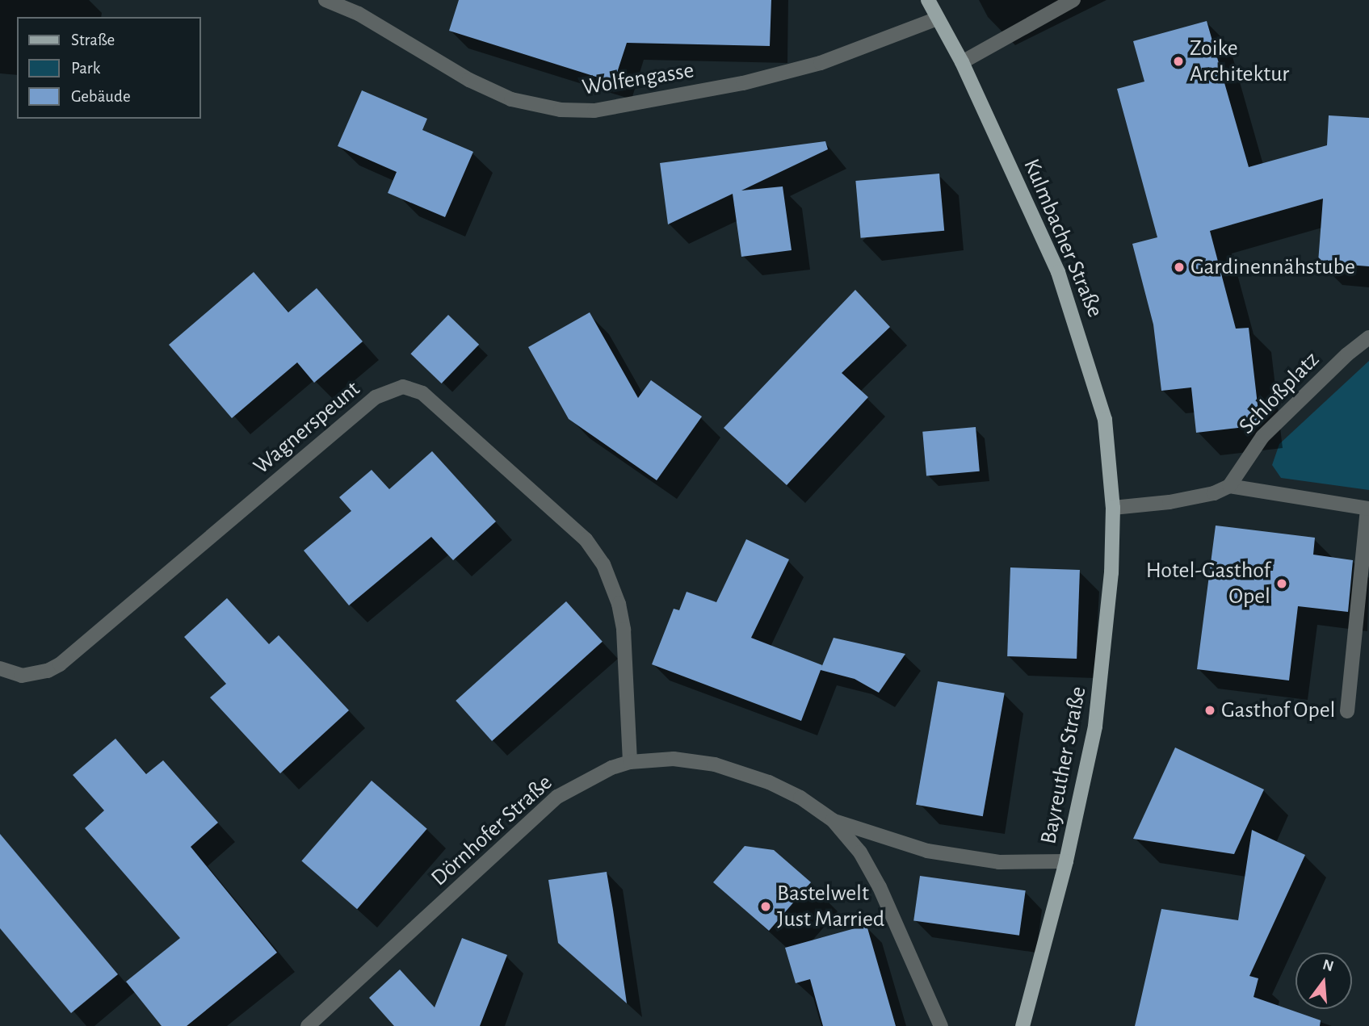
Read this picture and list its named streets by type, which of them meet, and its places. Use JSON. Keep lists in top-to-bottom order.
{
  "streets": {
    "main road": ["Kulmbacher Straße", "Bayreuther Straße"],
    "street": [
      "Wolfengasse",
      "Schloßplatz",
      "Wagnerspeunt",
      "Dörnhofer Straße"
    ]
  },
  "crossings": [
    ["Wolfengasse", "Kulmbacher Straße"],
    ["Kulmbacher Straße", "Bayreuther Straße"],
    ["Wagnerspeunt", "Dörnhofer Straße"],
    ["Bayreuther Straße", "Dörnhofer Straße"]
  ],
  "places": [
    "Zoike Architektur",
    "Gardinennähstube",
    "Hotel-Gasthof Opel",
    "Gasthof Opel",
    "Bastelwelt Just Married"
  ],
  "legend": ["Straße", "Park", "Gebäude"],
  "north": "top"
}
